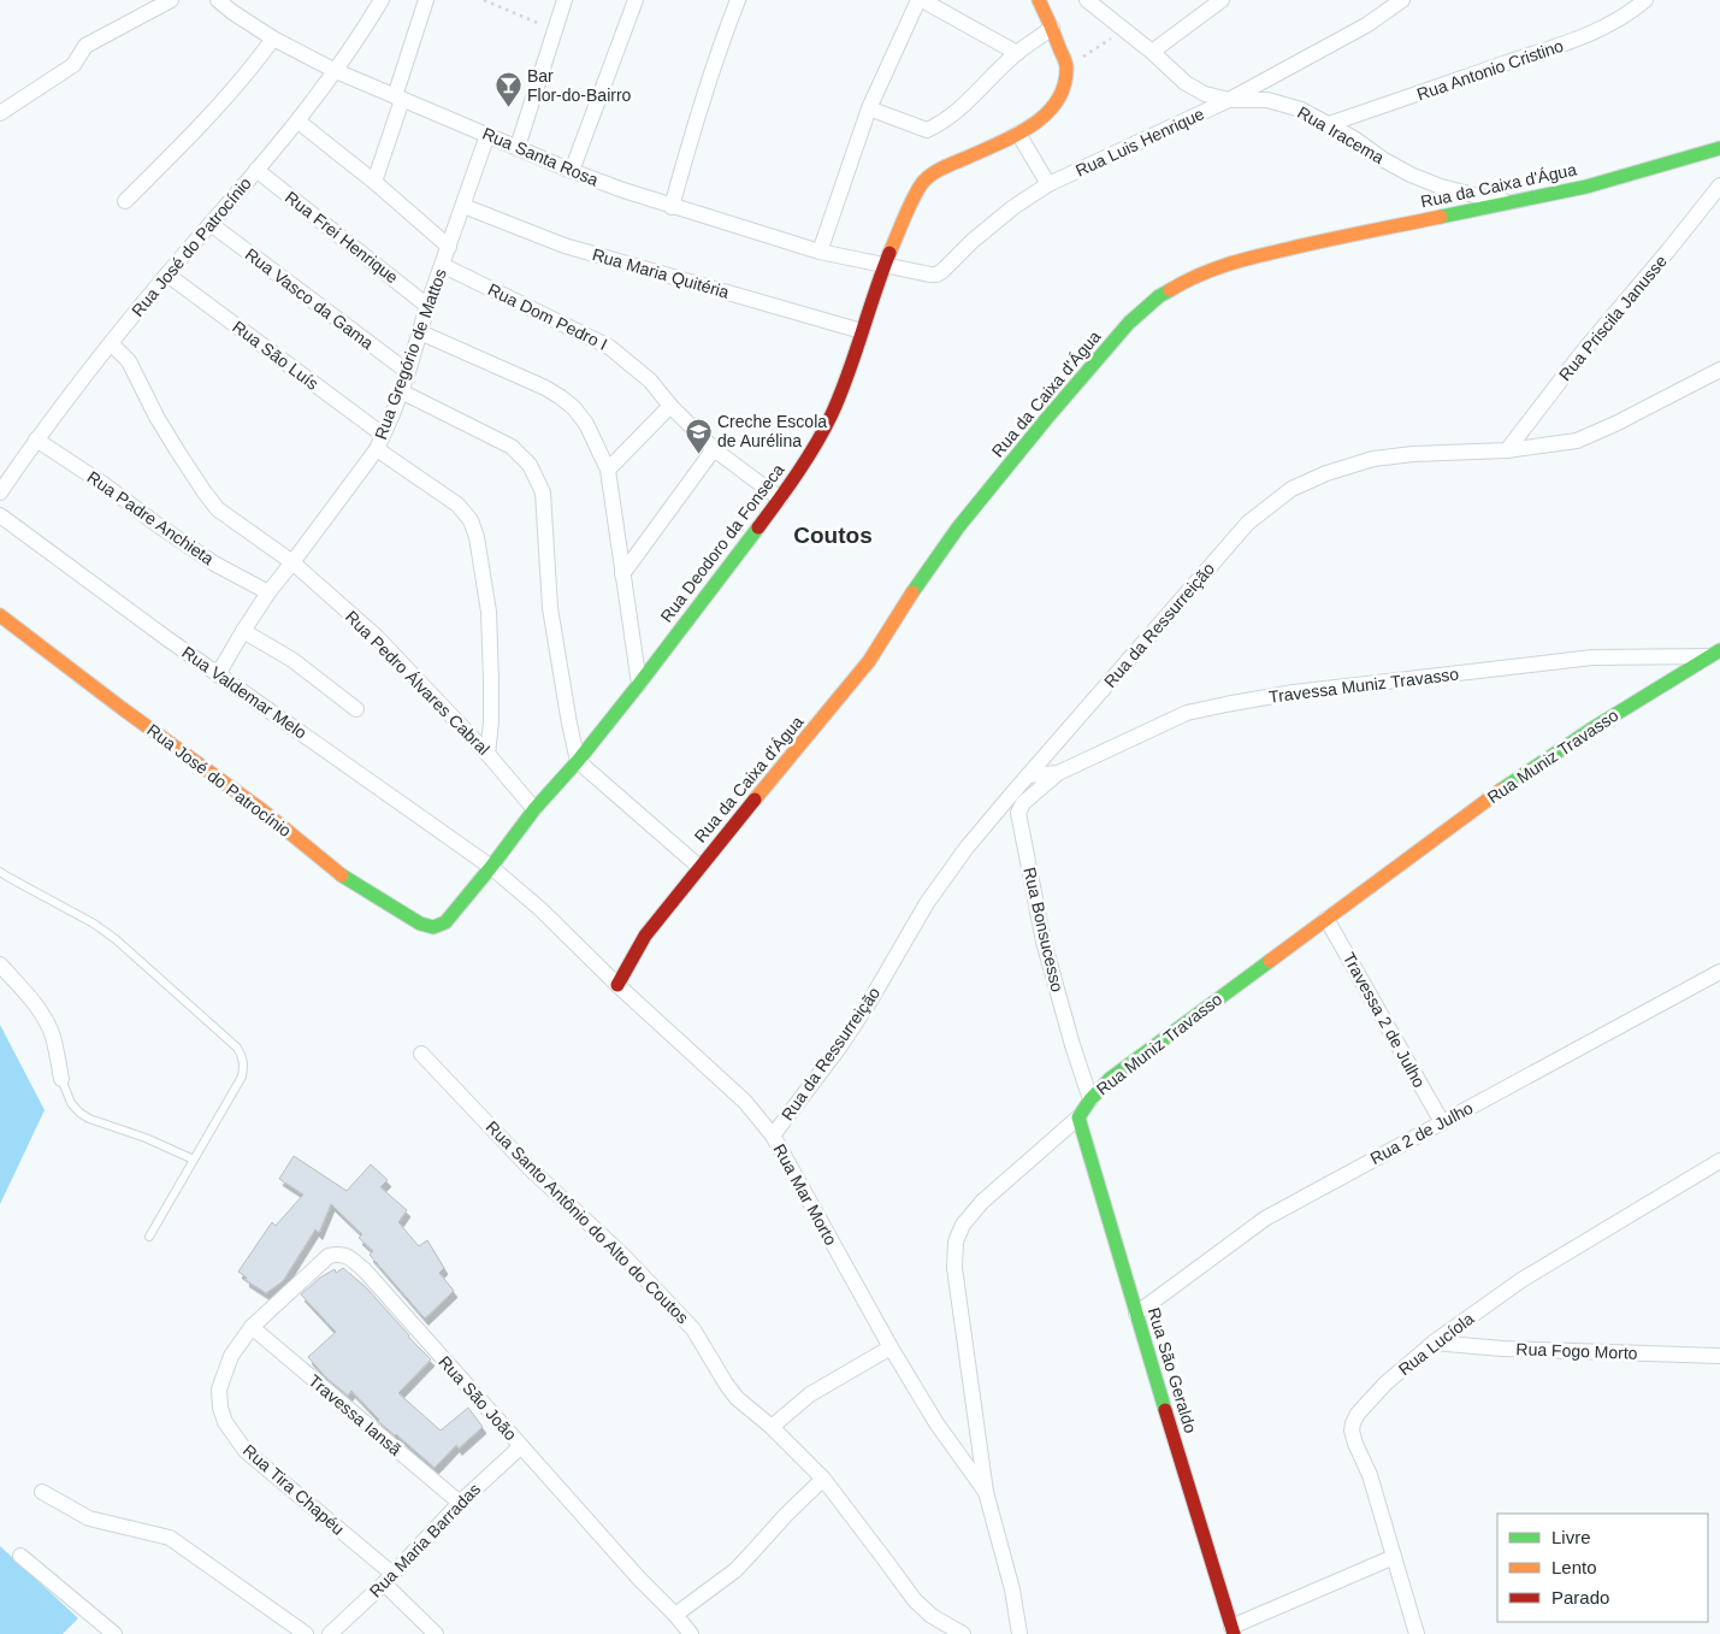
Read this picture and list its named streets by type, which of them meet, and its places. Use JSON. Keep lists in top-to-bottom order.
{
  "streets": {
    "street": [
      "Rua Antonio Cristino",
      "Rua Iracema",
      "Rua Luis Henrique",
      "Rua Santa Rosa",
      "Rua da Caixa d'Água",
      "Rua Frei Henrique",
      "Rua José do Patrocínio",
      "Rua Maria Quitéria",
      "Rua Vasco da Gama",
      "Rua Dom Pedro I",
      "Rua Priscila Janusse",
      "Rua Gregório de Mattos",
      "Rua São Luís",
      "Rua Padre Anchieta",
      "Rua Deodoro da Fonseca",
      "Rua da Ressurreição",
      "Rua Pedro Álvares Cabral",
      "Travessa Muniz Travasso",
      "Rua Valdemar Melo",
      "Rua Muniz Travasso",
      "Rua Bonsucesso",
      "Travessa 2 de Julho",
      "Rua 2 de Julho",
      "Rua Mar Morto",
      "Rua Santo Antônio do Alto do Coutos",
      "Rua Lucíola",
      "Rua Fogo Morto",
      "Rua São Geraldo",
      "Rua São João",
      "Travessa Iansã",
      "Rua Tira Chapéu",
      "Rua Maria Barradas"
    ]
  },
  "crossings": [
    ["Rua Antonio Cristino", "Rua Iracema"],
    ["Rua Iracema", "Rua Luis Henrique"],
    ["Rua Iracema", "Rua da Caixa d'Água"],
    ["Rua Luis Henrique", "Rua Santa Rosa"],
    ["Rua Luis Henrique", "Rua Deodoro da Fonseca"],
    ["Rua Santa Rosa", "Rua José do Patrocínio"],
    ["Rua Santa Rosa", "Rua Gregório de Mattos"],
    ["Rua Santa Rosa", "Rua Deodoro da Fonseca"],
    ["Rua da Caixa d'Água", "Rua Mar Morto"],
    ["Rua Frei Henrique", "Rua José do Patrocínio"],
    ["Rua Frei Henrique", "Rua Gregório de Mattos"],
    ["Rua José do Patrocínio", "Rua Vasco da Gama"],
    ["Rua José do Patrocínio", "Rua São Luís"],
    ["Rua José do Patrocínio", "Rua Padre Anchieta"],
    ["Rua José do Patrocínio", "Rua Deodoro da Fonseca"],
    ["Rua José do Patrocínio", "Rua Pedro Álvares Cabral"],
    ["Rua Maria Quitéria", "Rua Gregório de Mattos"],
    ["Rua Maria Quitéria", "Rua Deodoro da Fonseca"],
    ["Rua Vasco da Gama", "Rua Gregório de Mattos"],
    ["Rua Dom Pedro I", "Rua Gregório de Mattos"],
    ["Rua Dom Pedro I", "Rua Deodoro da Fonseca"],
    ["Rua Priscila Janusse", "Rua da Ressurreição"],
    ["Rua Gregório de Mattos", "Rua São Luís"],
    ["Rua Gregório de Mattos", "Rua Padre Anchieta"],
    ["Rua Gregório de Mattos", "Rua Pedro Álvares Cabral"],
    ["Rua Gregório de Mattos", "Rua Valdemar Melo"],
    ["Rua São Luís", "Rua Pedro Álvares Cabral"],
    ["Rua Deodoro da Fonseca", "Rua Pedro Álvares Cabral"],
    ["Rua Deodoro da Fonseca", "Rua Valdemar Melo"],
    ["Rua Deodoro da Fonseca", "Rua Mar Morto"],
    ["Rua da Ressurreição", "Travessa Muniz Travasso"],
    ["Rua da Ressurreição", "Rua Mar Morto"],
    ["Travessa Muniz Travasso", "Rua Muniz Travasso"],
    ["Travessa Muniz Travasso", "Rua Bonsucesso"],
    ["Rua Valdemar Melo", "Rua Mar Morto"],
    ["Rua Muniz Travasso", "Rua Bonsucesso"],
    ["Rua Muniz Travasso", "Travessa 2 de Julho"],
    ["Rua Muniz Travasso", "Rua Mar Morto"],
    ["Rua Muniz Travasso", "Rua São Geraldo"],
    ["Travessa 2 de Julho", "Rua 2 de Julho"],
    ["Rua 2 de Julho", "Rua São Geraldo"],
    ["Rua Lucíola", "Rua Fogo Morto"],
    ["Rua São João", "Travessa Iansã"],
    ["Rua São João", "Rua Tira Chapéu"],
    ["Rua São João", "Rua Maria Barradas"],
    ["Travessa Iansã", "Rua Tira Chapéu"],
    ["Travessa Iansã", "Rua Maria Barradas"],
    ["Rua Tira Chapéu", "Rua Maria Barradas"]
  ],
  "districts": ["Coutos"],
  "places": {
    "bar": ["Bar Flor-do-Bairro"],
    "school or university": ["Creche Escola de Aurélina"]
  },
  "legend": ["Livre", "Lento", "Parado"]
}
